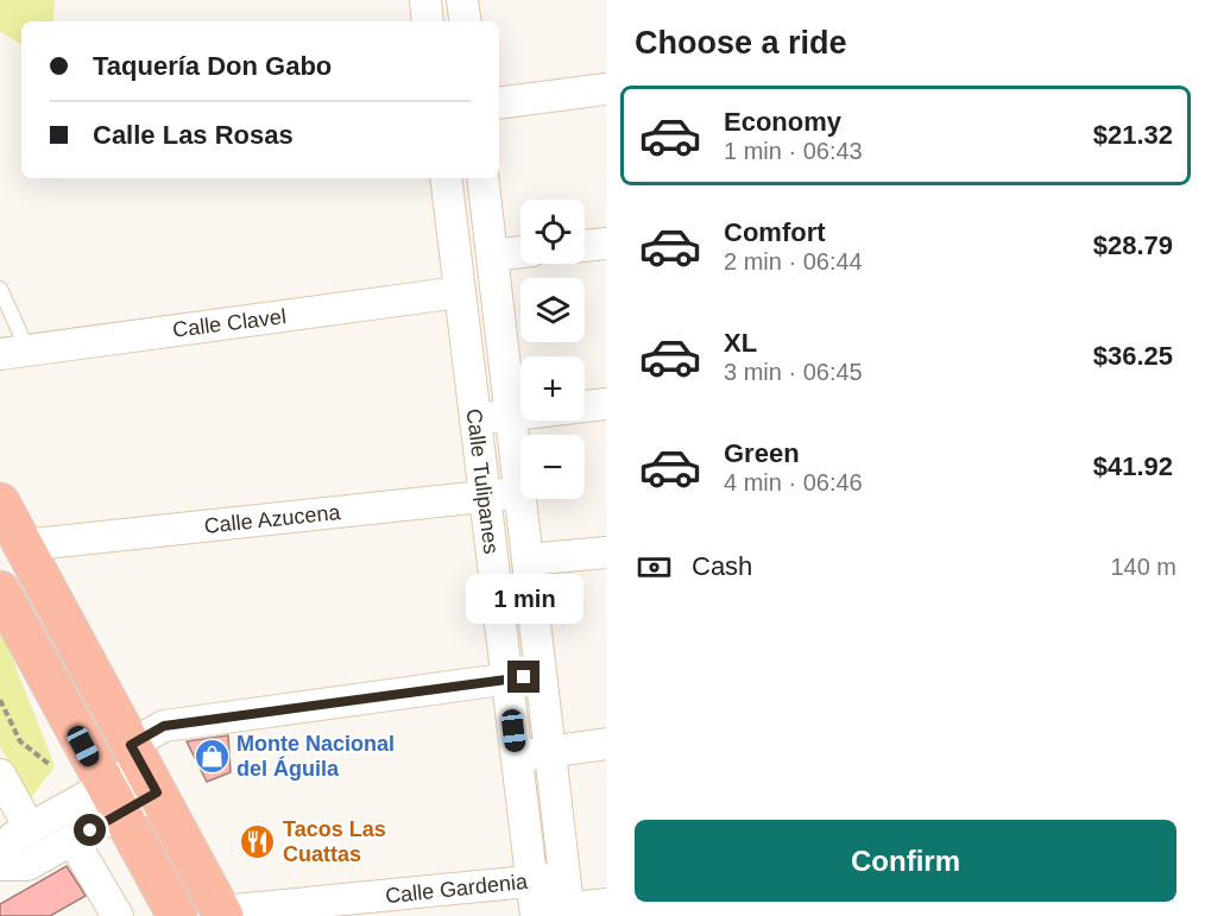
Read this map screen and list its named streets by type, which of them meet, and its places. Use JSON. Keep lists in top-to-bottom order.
{
  "streets": {
    "street": [
      "Calle Clavel",
      "Calle Tulipanes",
      "Calle Azucena",
      "Calle Gardenia"
    ]
  },
  "crossings": [
    ["Calle Clavel", "Calle Tulipanes"],
    ["Calle Tulipanes", "Calle Azucena"],
    ["Calle Tulipanes", "Calle Gardenia"]
  ],
  "places": {
    "shop": ["Monte Nacional del Águila"],
    "restaurant": ["Tacos Las Cuattas"]
  },
  "page": {
    "heading": "Choose a ride",
    "banner": ["Taquería Don Gabo", "Calle Las Rosas"],
    "list": [
      {
        "name": "Economy",
        "note": "1 min · 06:43",
        "value": "$21.32"
      },
      {
        "name": "Comfort",
        "note": "2 min · 06:44",
        "value": "$28.79"
      },
      {
        "name": "XL",
        "note": "3 min · 06:45",
        "value": "$36.25"
      },
      {
        "name": "Green",
        "note": "4 min · 06:46",
        "value": "$41.92"
      }
    ],
    "map_buttons": ["+", "−"],
    "pay": ["Cash", "140 m"],
    "bubble": "1 min",
    "buttons": "Confirm"
  }
}
